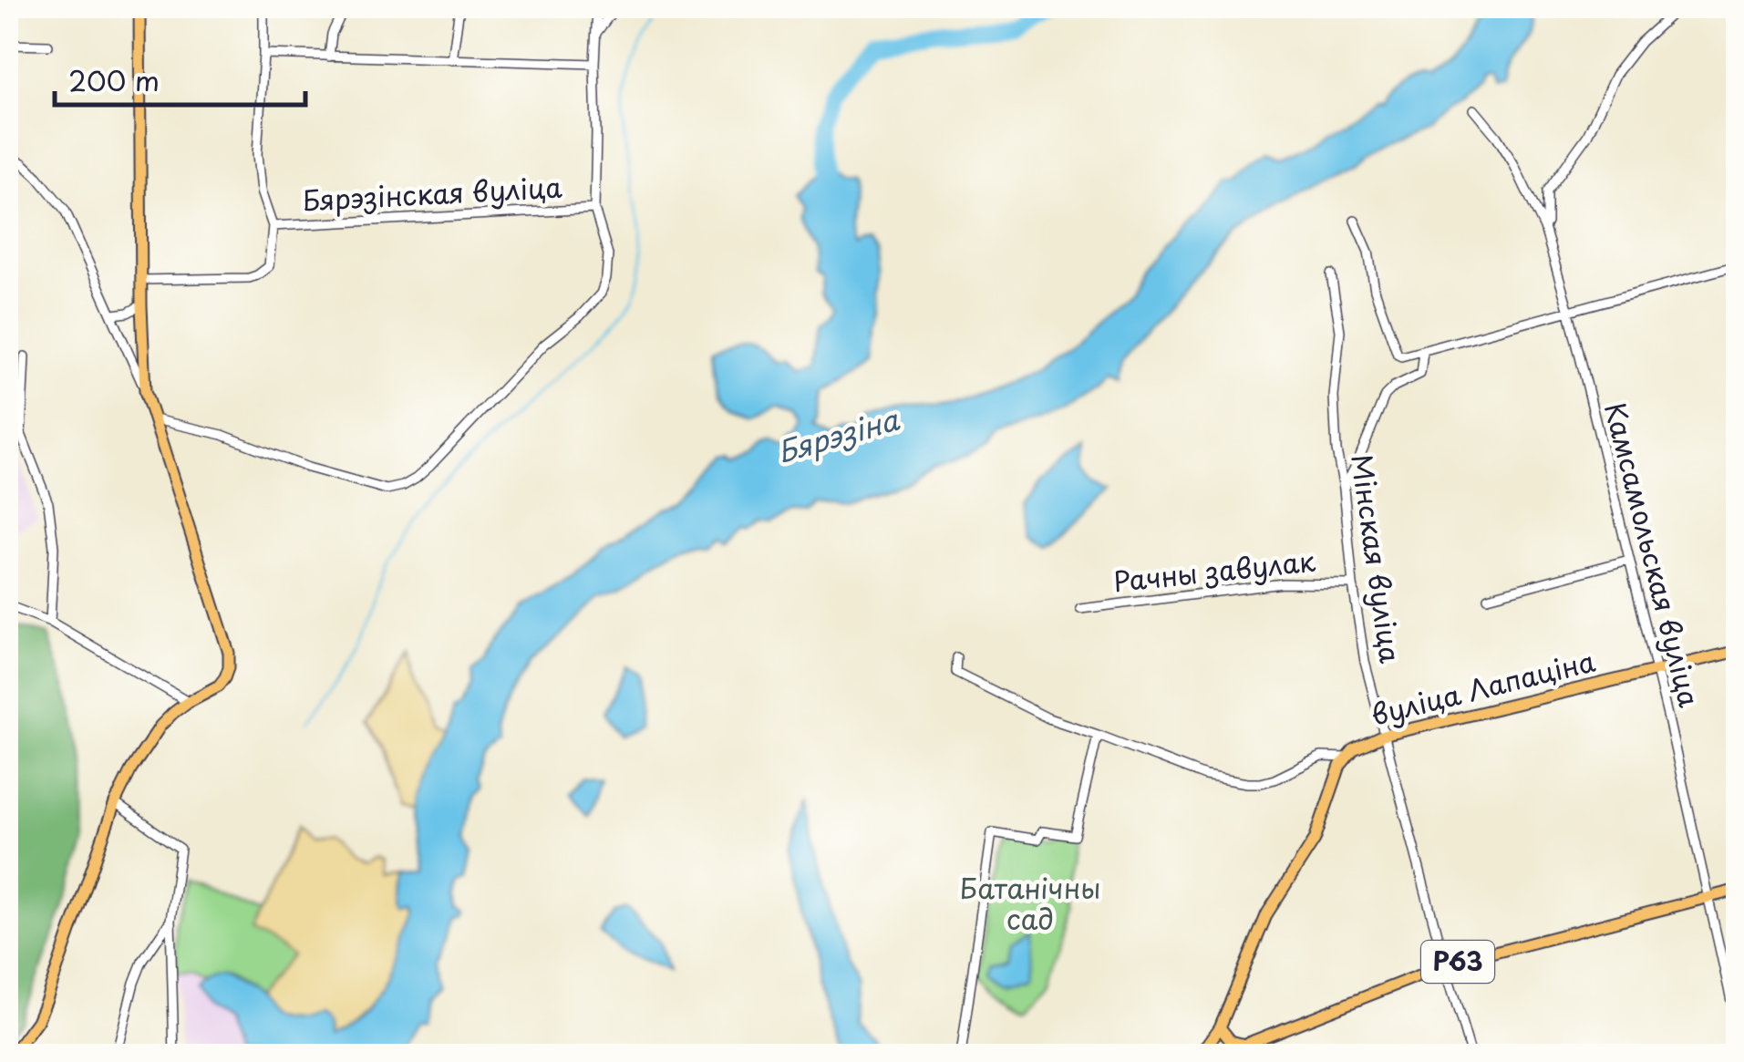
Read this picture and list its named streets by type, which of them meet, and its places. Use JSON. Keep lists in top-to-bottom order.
{
  "streets": {
    "main road": ["вуліца Лапаціна", "Р63"],
    "street": [
      "Бярэзінская вуліца",
      "Камсамольская вуліца",
      "Мінская вуліца",
      "Рачны завулак"
    ]
  },
  "crossings": [
    ["Камсамольская вуліца", "вуліца Лапаціна"],
    ["Камсамольская вуліца", "Р63"],
    ["Мінская вуліца", "Рачны завулак"],
    ["Мінская вуліца", "вуліца Лапаціна"],
    ["Мінская вуліца", "Р63"]
  ],
  "water": ["Бярэзіна"],
  "parks": ["Батанічны сад"],
  "scale_bar": "200 m"
}
